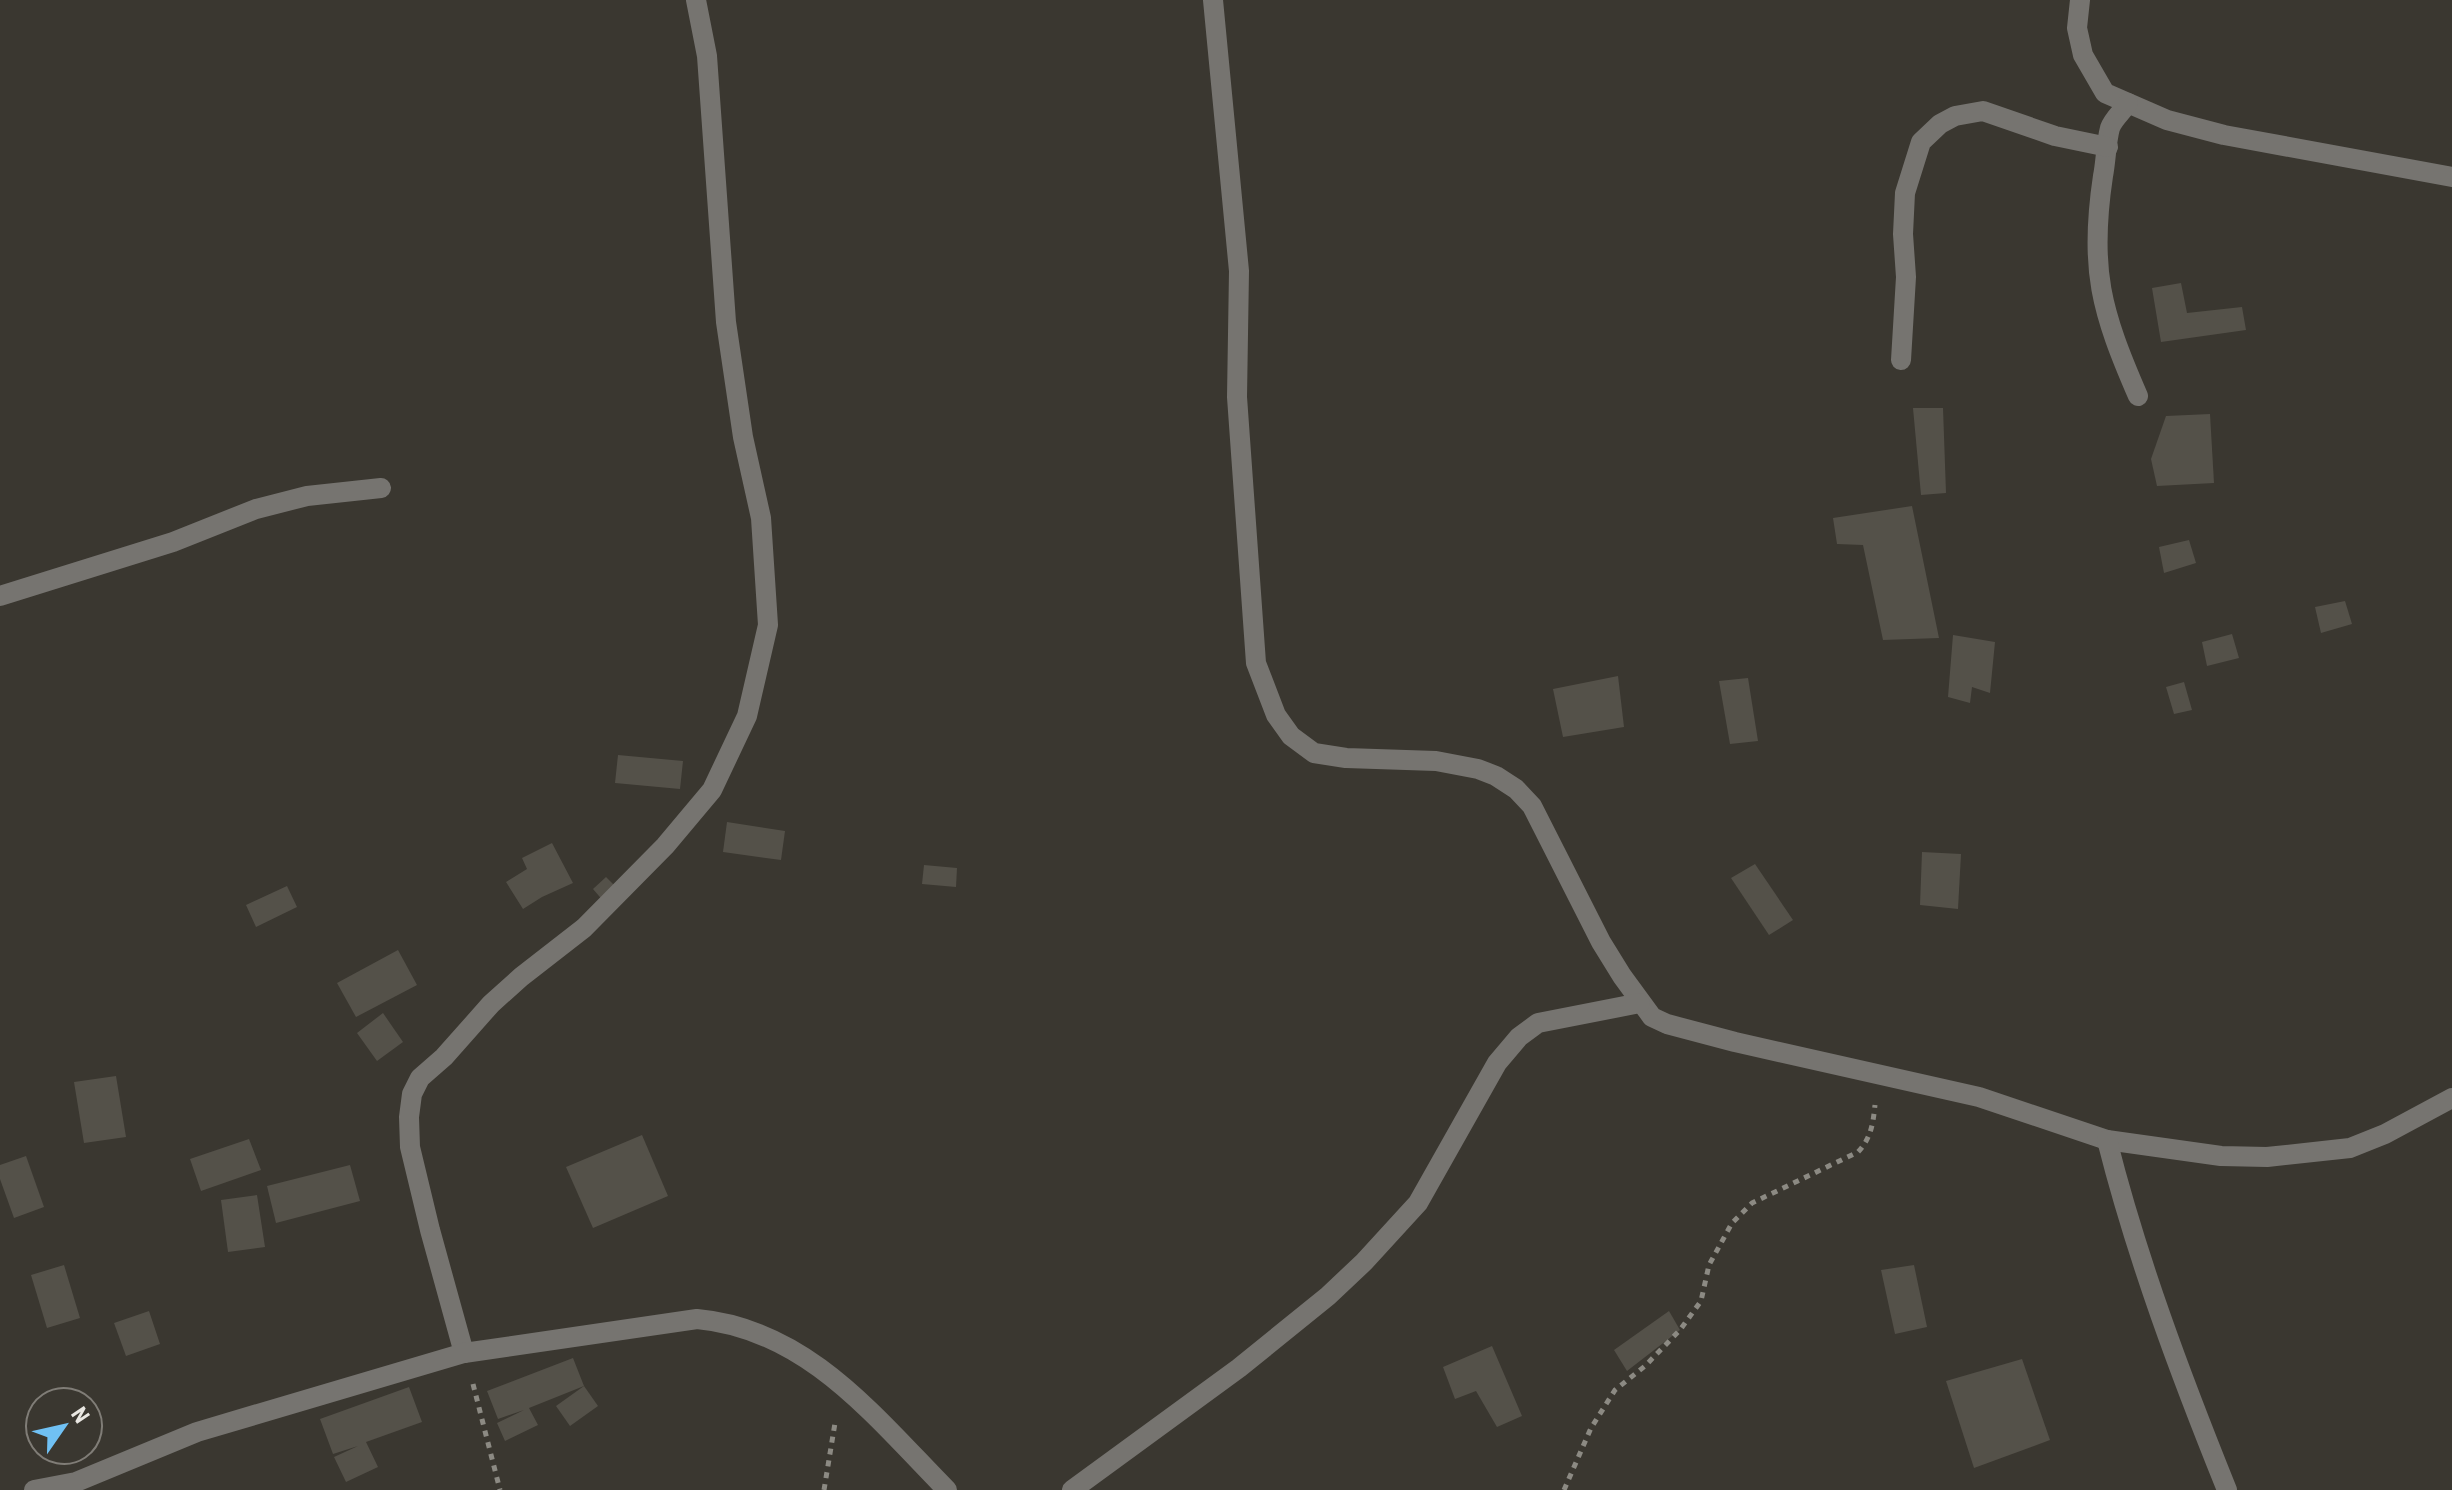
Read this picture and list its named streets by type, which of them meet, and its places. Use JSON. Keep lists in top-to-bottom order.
{
  "north": "top right"
}
